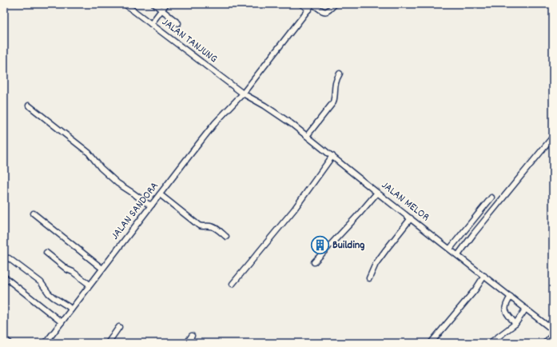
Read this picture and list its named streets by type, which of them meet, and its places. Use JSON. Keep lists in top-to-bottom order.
{
  "streets": {
    "street": ["JALAN TANJUNG", "JALAN MELOR", "JALAN SANDORA"]
  },
  "crossings": [
    ["JALAN TANJUNG", "JALAN MELOR"],
    ["JALAN TANJUNG", "JALAN SANDORA"],
    ["JALAN MELOR", "JALAN SANDORA"]
  ],
  "places": {
    "building": ["Building"]
  }
}
